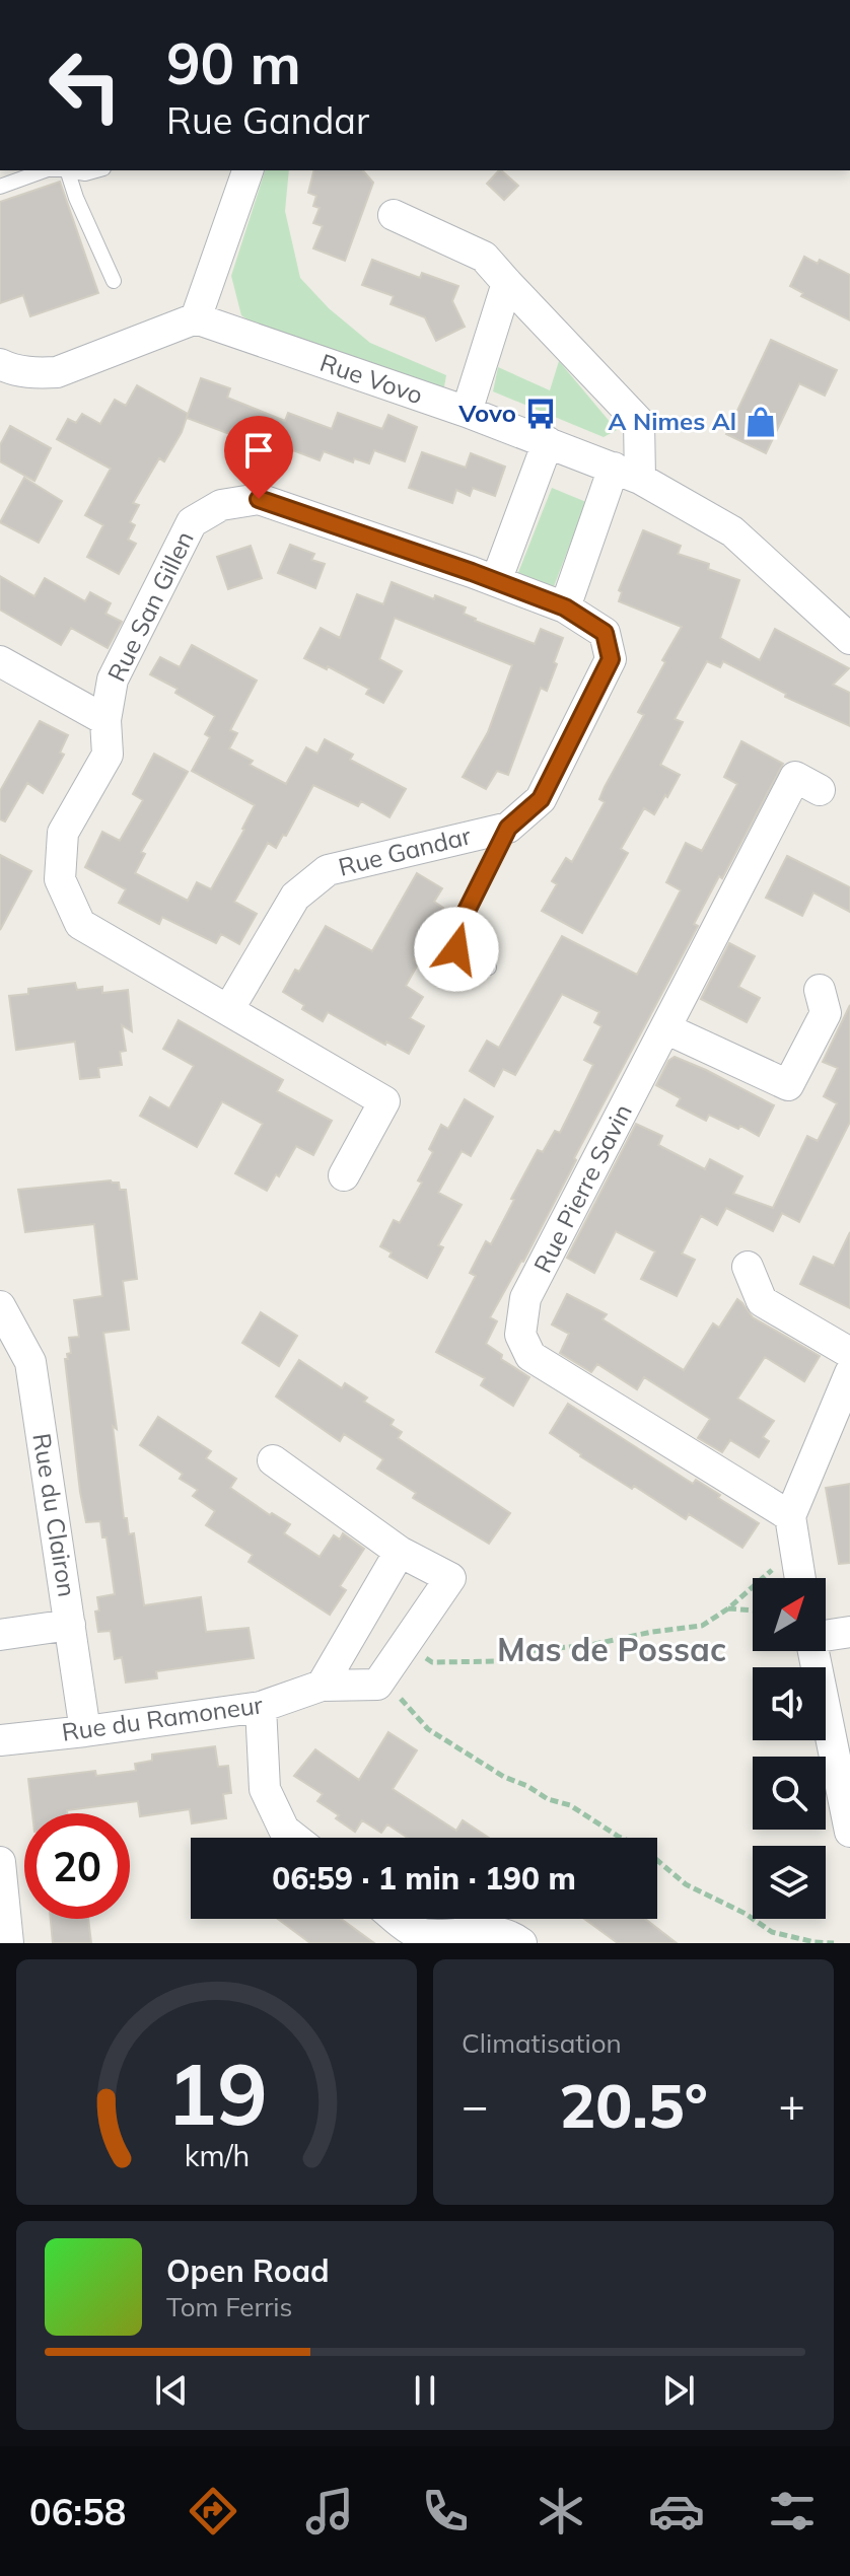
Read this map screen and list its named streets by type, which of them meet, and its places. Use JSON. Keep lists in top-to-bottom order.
{
  "streets": {
    "street": [
      "Rue Vovo",
      "Rue San Gillen",
      "Rue Gandar",
      "Rue Pierre Savin",
      "Rue du Clairon",
      "Rue du Ramoneur"
    ]
  },
  "crossings": [
    ["Rue San Gillen", "Rue Gandar"],
    ["Rue du Clairon", "Rue du Ramoneur"]
  ],
  "districts": ["Mas de Possac"],
  "places": {
    "bus stop": ["Vovo"],
    "shop": ["A Nimes Al"]
  },
  "north": "top right",
  "page": {
    "turn": ["90 m", "Rue Gandar"],
    "limit": "20",
    "trip": "06:59 · 1 min · 190 m",
    "tile": "Climatisation",
    "heat": ["−", "20.5°", "+"],
    "song": ["Open Road", "Tom Ferris"],
    "tabs": "06:58",
    "gauge": ["19", "km/h"]
  }
}
